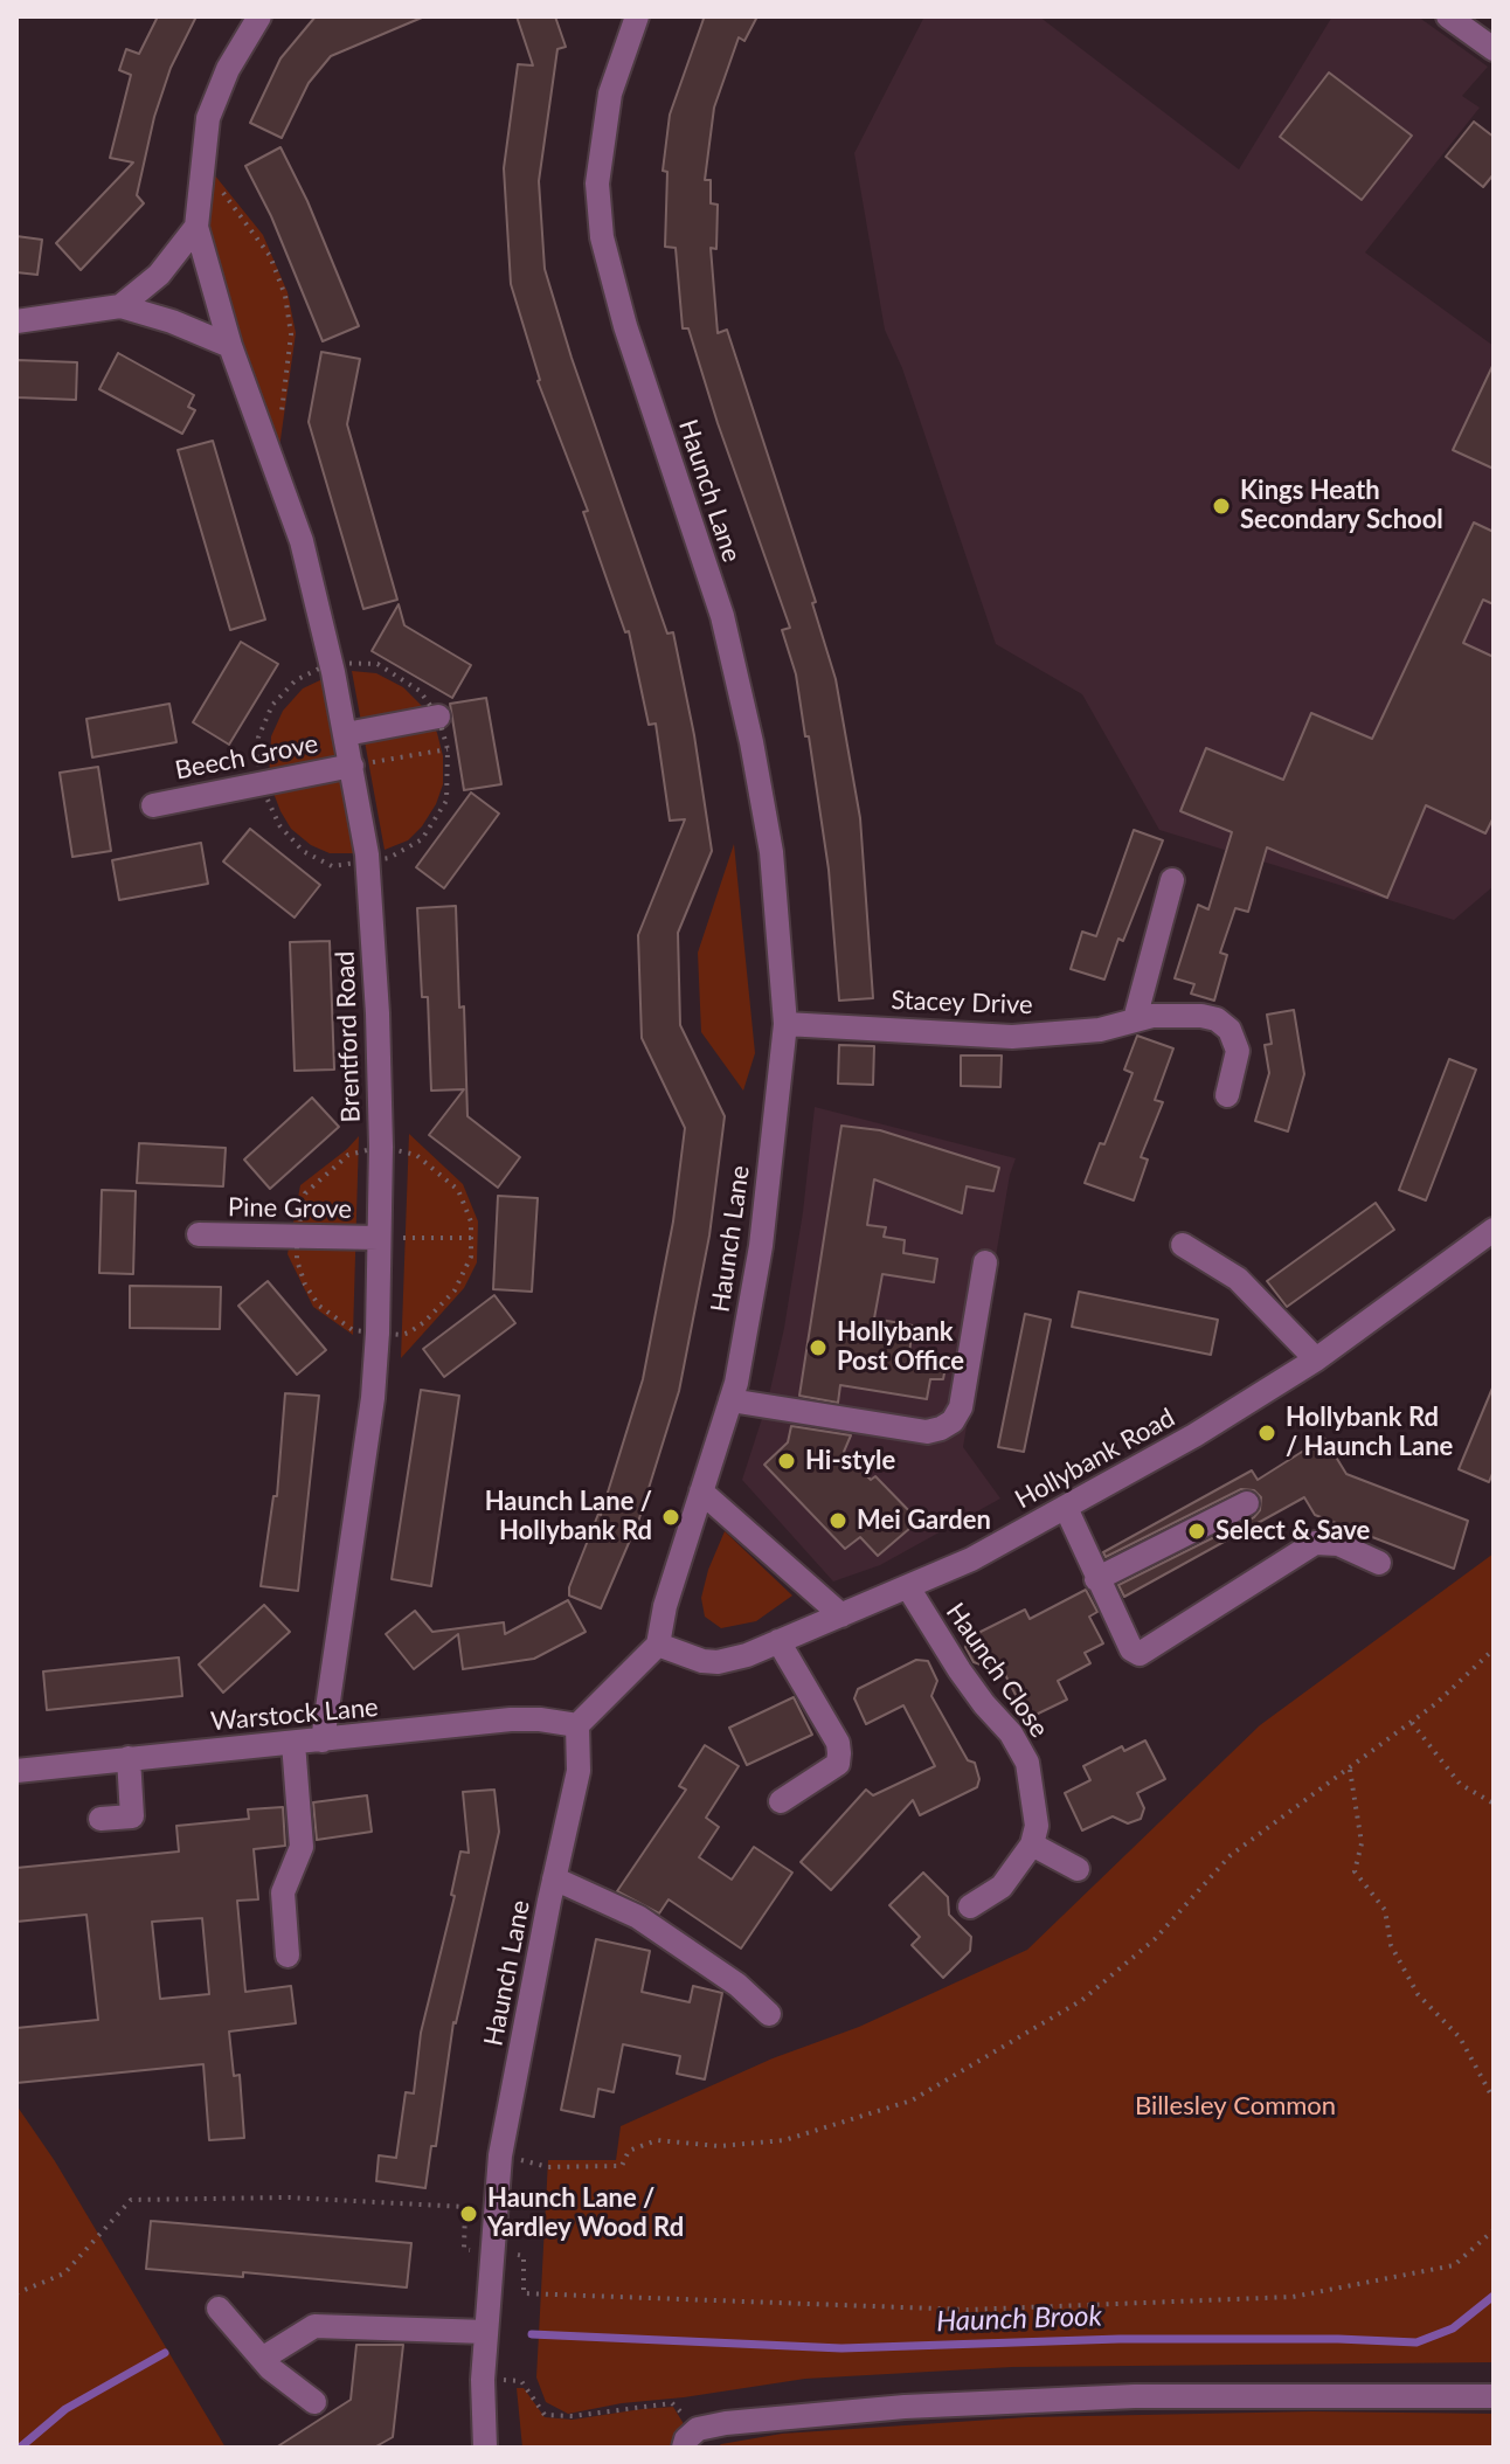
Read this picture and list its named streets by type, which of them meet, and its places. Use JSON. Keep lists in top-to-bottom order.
{
  "streets": {
    "street": [
      "Haunch Lane",
      "Beech Grove",
      "Stacey Drive",
      "Brentford Road",
      "Pine Grove",
      "Hollybank Road",
      "Haunch Close",
      "Warstock Lane"
    ]
  },
  "crossings": [
    ["Haunch Lane", "Stacey Drive"],
    ["Haunch Lane", "Hollybank Road"],
    ["Haunch Lane", "Warstock Lane"],
    ["Beech Grove", "Brentford Road"],
    ["Brentford Road", "Pine Grove"],
    ["Brentford Road", "Warstock Lane"],
    ["Hollybank Road", "Haunch Close"]
  ],
  "water": ["Haunch Brook"],
  "parks": ["Billesley Common"],
  "places": [
    "Kings Heath Secondary School",
    "Hollybank Post Office",
    "Hollybank Rd / Haunch Lane",
    "Hi-style",
    "Haunch Lane / Hollybank Rd",
    "Mei Garden",
    "Select & Save",
    "Haunch Lane / Yardley Wood Rd"
  ]
}
